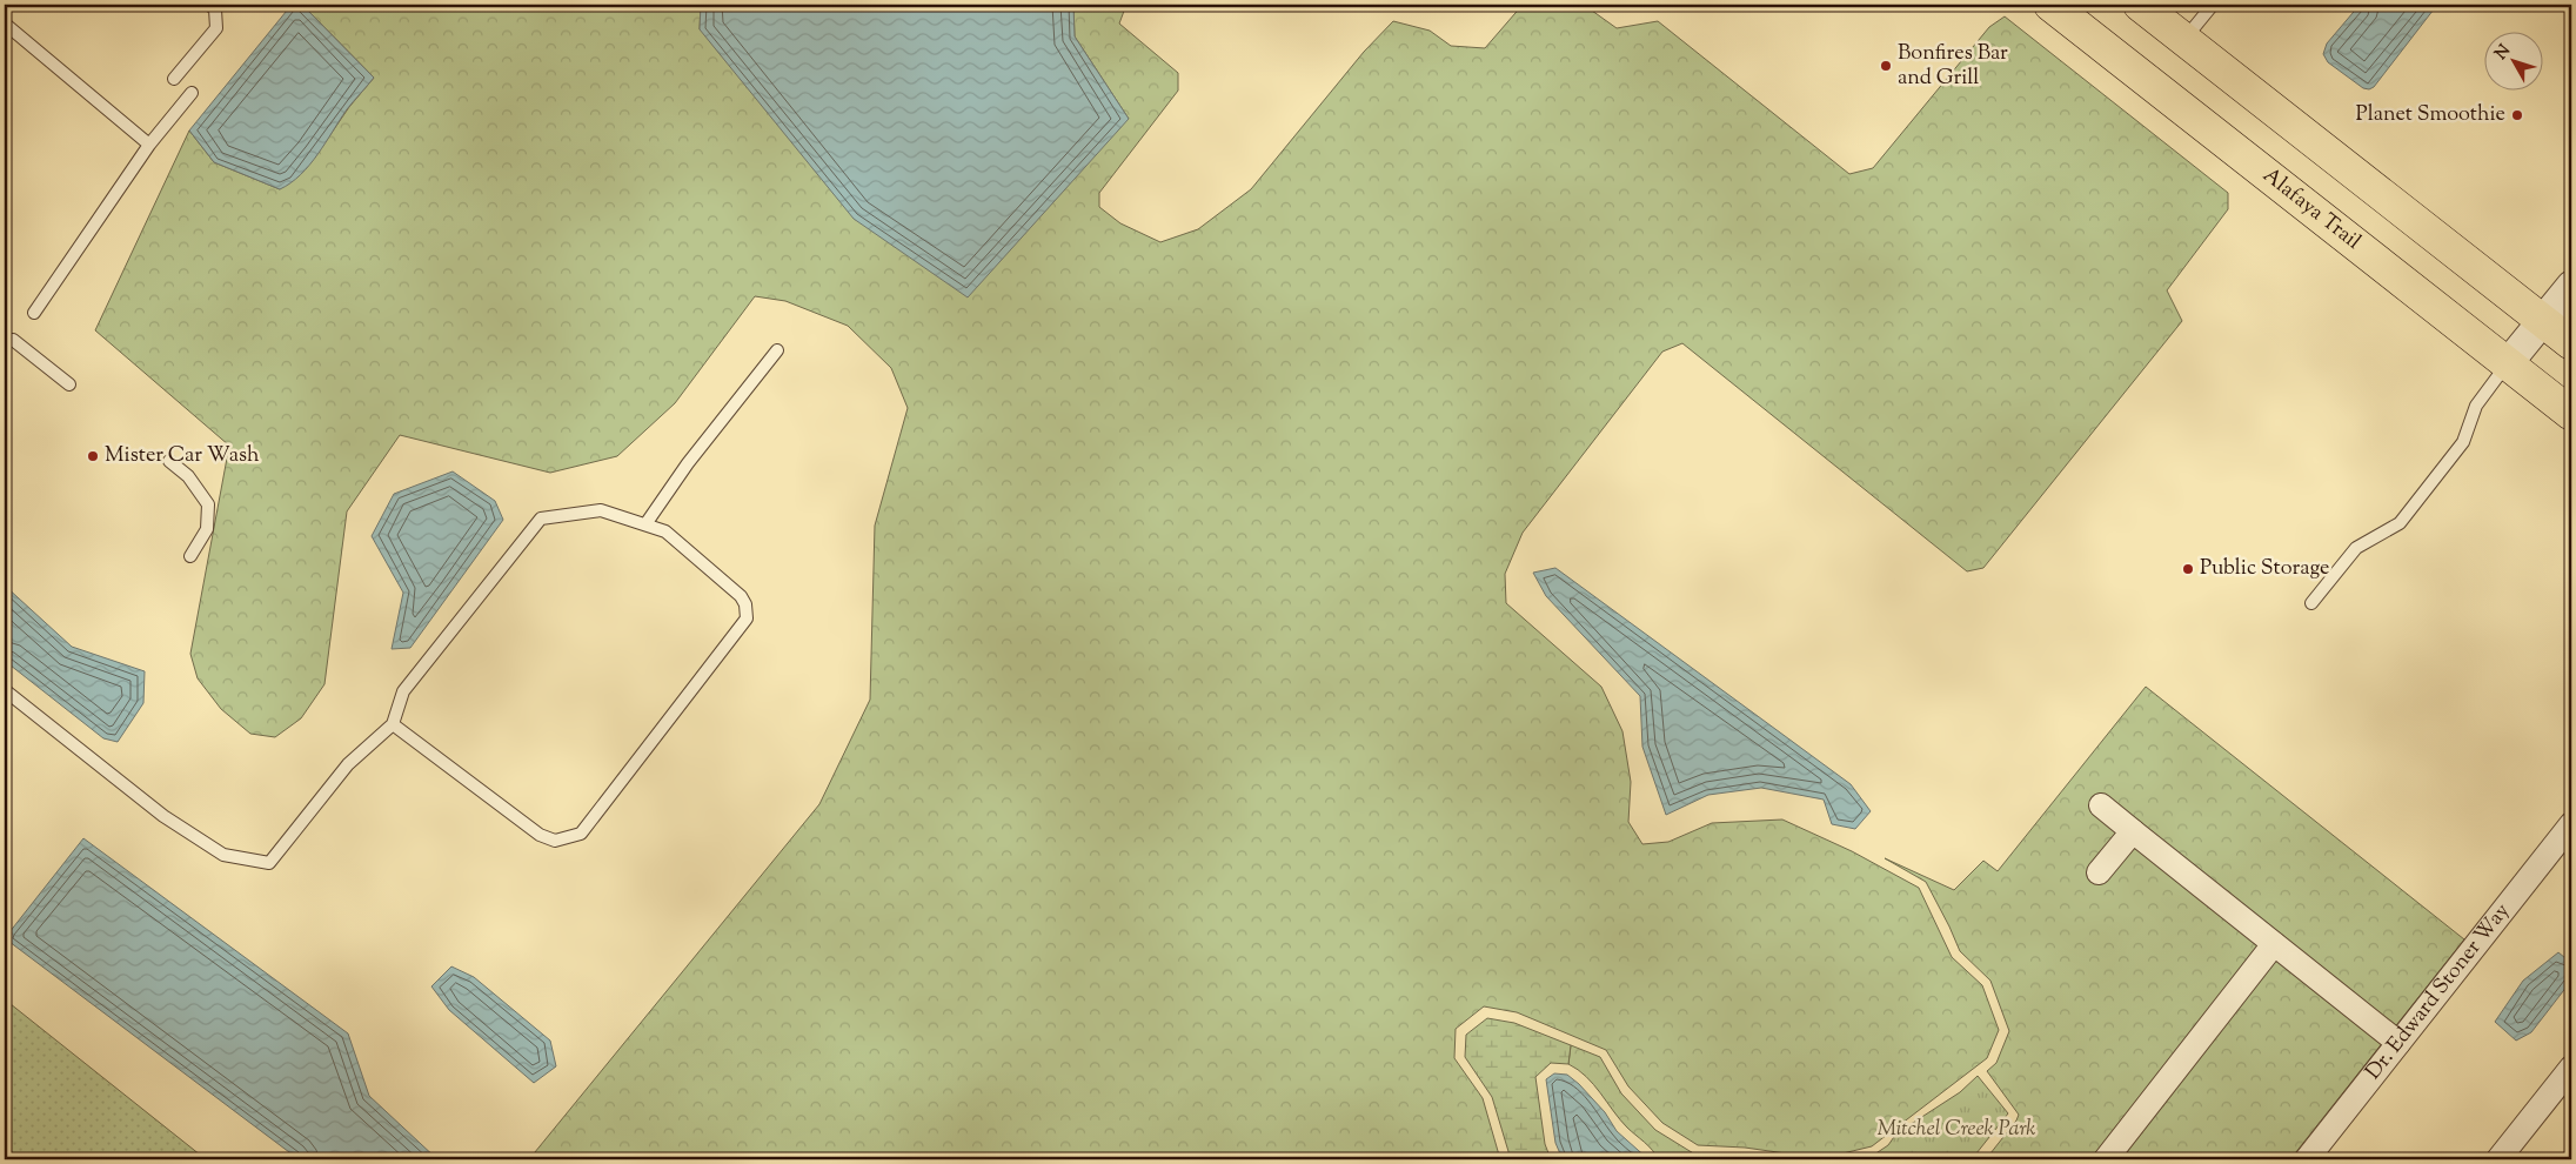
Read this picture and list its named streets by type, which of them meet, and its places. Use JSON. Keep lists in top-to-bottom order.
{
  "streets": {
    "main road": ["Alafaya Trail"],
    "street": ["Dr. Edward Stoner Way"]
  },
  "parks": ["Mitchel Creek Park"],
  "places": [
    "Bonfires Bar and Grill",
    "Planet Smoothie",
    "Mister Car Wash",
    "Public Storage"
  ],
  "north": "top left"
}
